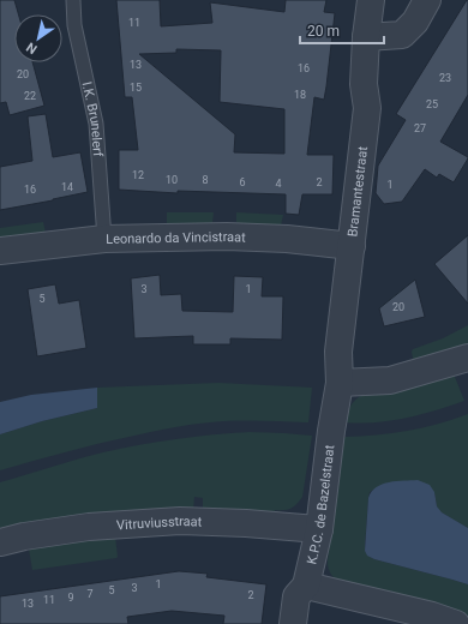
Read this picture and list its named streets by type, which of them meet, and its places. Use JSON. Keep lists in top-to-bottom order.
{
  "streets": {
    "street": [
      "Bramantestraat",
      "Leonardo da Vincistraat",
      "K.P.C. de Bazelstraat",
      "Vitruviusstraat"
    ],
    "lane": ["I.K. Brunelerf"]
  },
  "crossings": [
    ["I.K. Brunelerf", "Leonardo da Vincistraat"],
    ["Bramantestraat", "Leonardo da Vincistraat"],
    ["Bramantestraat", "K.P.C. de Bazelstraat"],
    ["K.P.C. de Bazelstraat", "Vitruviusstraat"]
  ],
  "house_numbers": [
    "11",
    "13",
    "16",
    "20",
    "23",
    "15",
    "18",
    "22",
    "25",
    "27",
    "12",
    "10",
    "8",
    "6",
    "2",
    "4",
    "1",
    "14",
    "16",
    "3",
    "1",
    "5",
    "20",
    "1",
    "3",
    "5",
    "7",
    "2",
    "9",
    "11",
    "13"
  ],
  "scale_bar": "20 m",
  "north": "bottom left"
}
